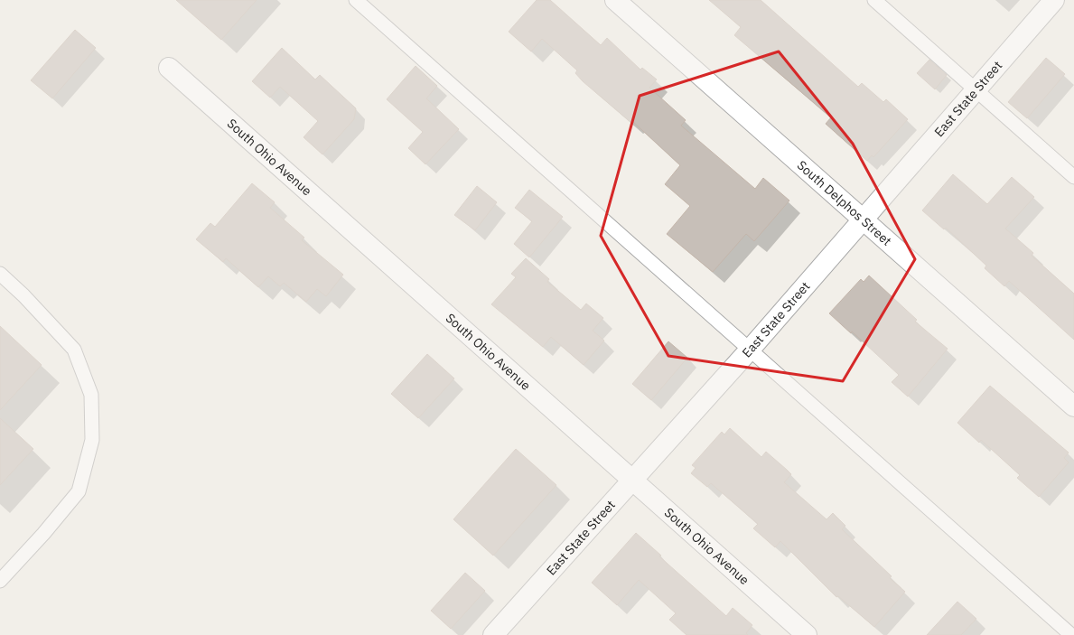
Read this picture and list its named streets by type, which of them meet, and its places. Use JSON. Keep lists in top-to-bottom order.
{
  "streets": {
    "street": ["East State Street", "South Ohio Avenue", "South Delphos Street"]
  },
  "crossings": [
    ["East State Street", "South Ohio Avenue"],
    ["East State Street", "South Delphos Street"]
  ]
}
